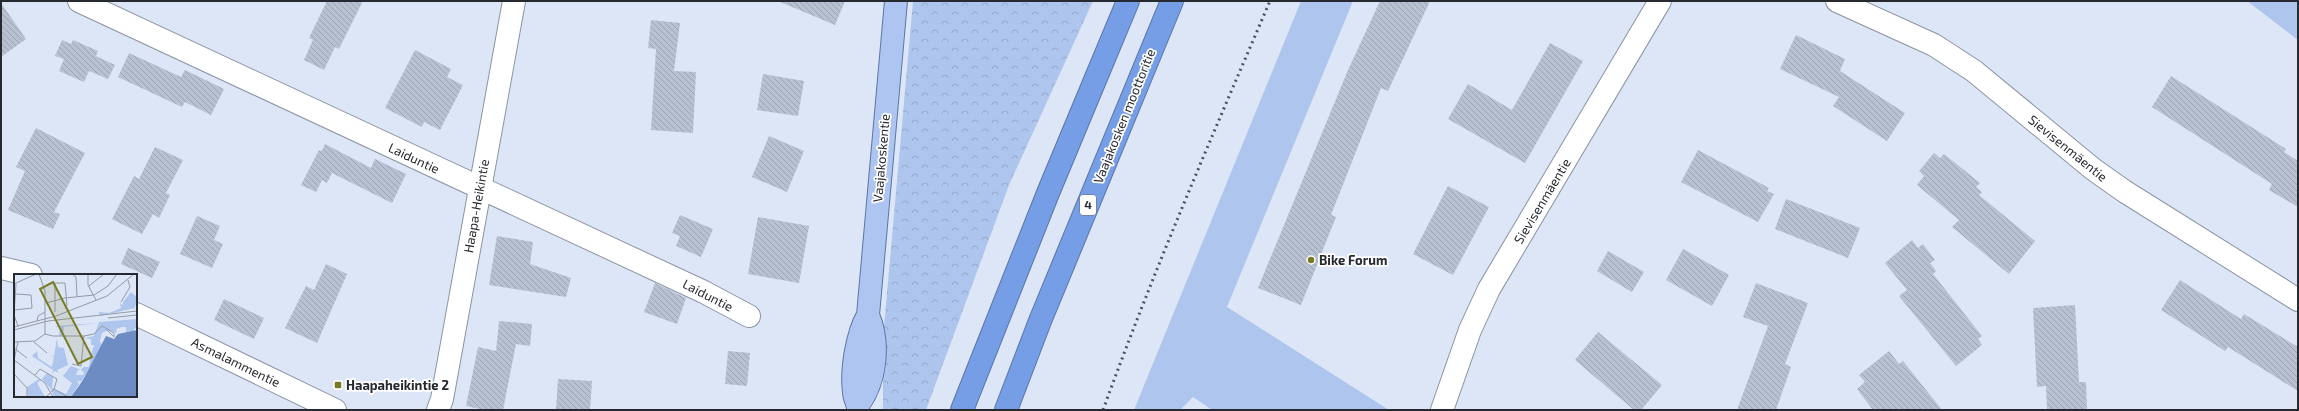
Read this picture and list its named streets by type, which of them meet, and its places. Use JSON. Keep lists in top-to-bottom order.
{
  "streets": {
    "highway": ["Vaajakosken moottoritie", "4"],
    "main road": ["Vaajakoskentie"],
    "street": [
      "Sievisenmäentie",
      "Laiduntie",
      "Haapa-Heikintie",
      "Asmalammentie"
    ]
  },
  "crossings": [
    ["Laiduntie", "Haapa-Heikintie"]
  ],
  "places": {
    "other": ["Bike Forum"],
    "transit": ["Haapaheikintie 2"]
  }
}
